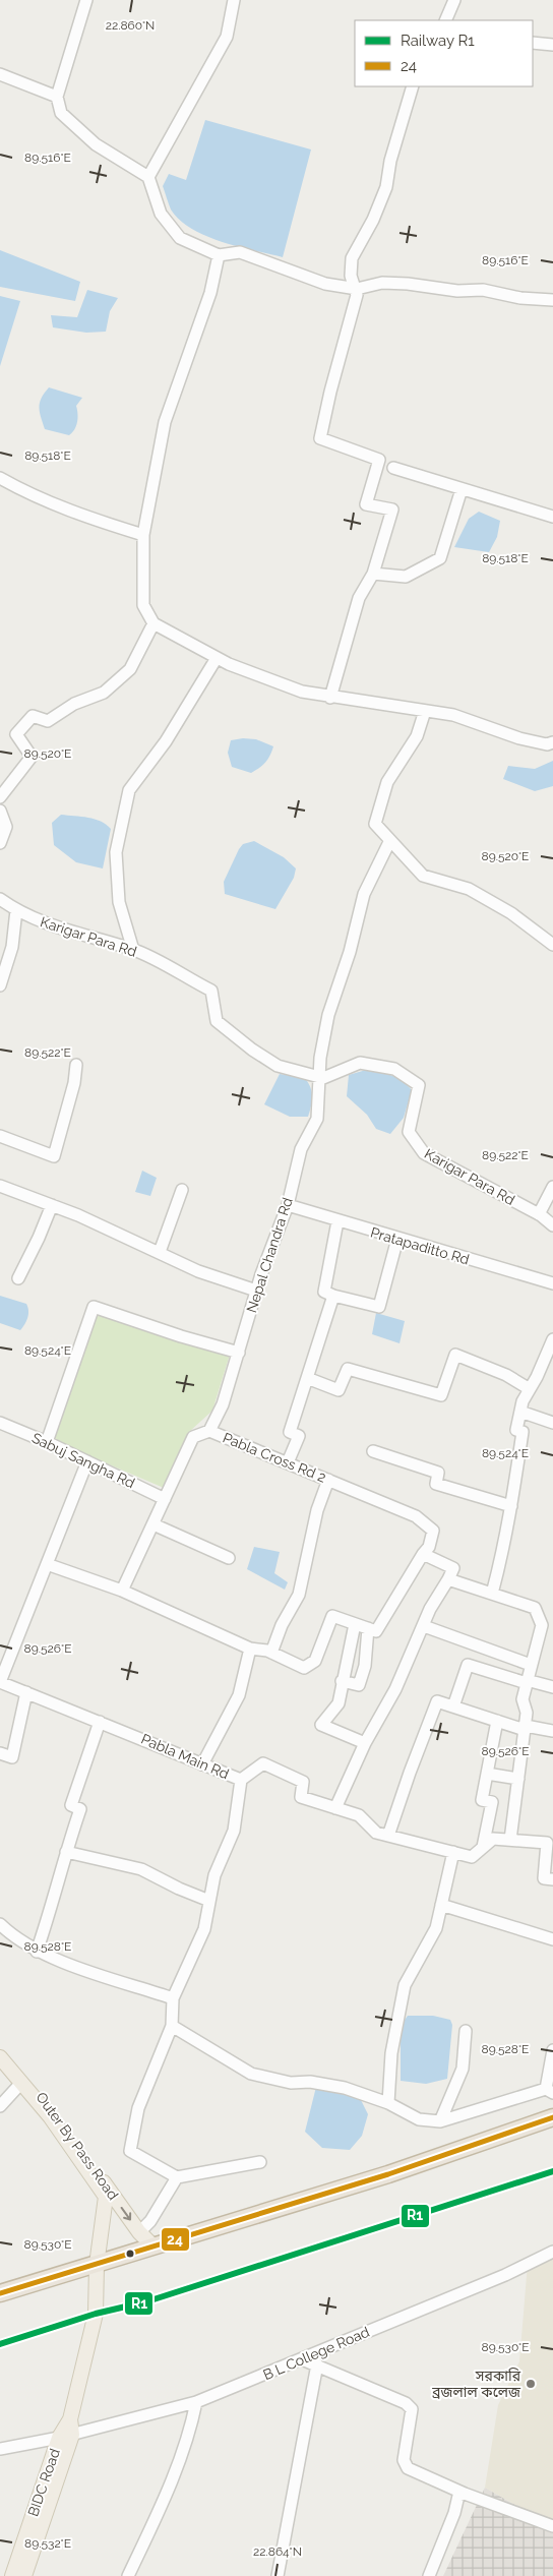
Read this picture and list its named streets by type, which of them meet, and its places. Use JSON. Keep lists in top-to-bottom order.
{
  "streets": {
    "main road": ["Outer By Pass Road", "BIDC Road"],
    "street": [
      "Karigar Para Rd",
      "Pratapaditto Rd",
      "Nepal Chandra Rd",
      "Pabla Cross Rd 2",
      "Sabuj Sangha Rd",
      "Pabla Main Rd",
      "B L College Road"
    ]
  },
  "crossings": [
    ["Karigar Para Rd", "Nepal Chandra Rd"],
    ["Pratapaditto Rd", "Nepal Chandra Rd"],
    ["Nepal Chandra Rd", "Pabla Cross Rd 2"],
    ["Pabla Cross Rd 2", "Sabuj Sangha Rd"],
    ["Outer By Pass Road", "BIDC Road"],
    ["B L College Road", "BIDC Road"]
  ],
  "places": ["সরকারি ব্রজলাল কলেজ"],
  "lines": ["transit line 24", "rail line R1"],
  "legend": ["Railway R1", "24"],
  "coordinates": [
    "22.860°N",
    "89.516°E",
    "89.518°E",
    "89.520°E",
    "89.522°E",
    "89.524°E",
    "89.526°E",
    "89.528°E",
    "89.530°E",
    "89.532°E",
    "22.864°N"
  ]
}
